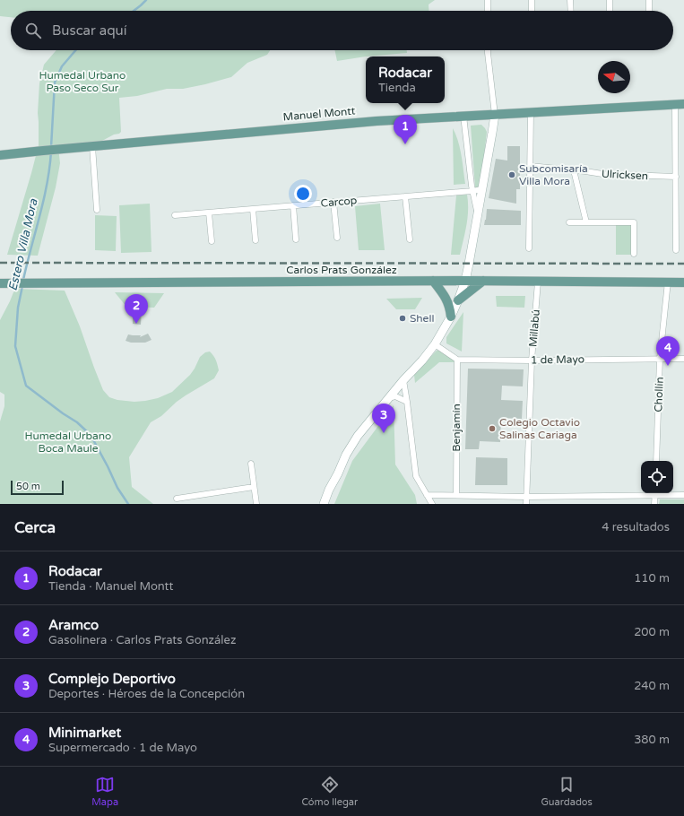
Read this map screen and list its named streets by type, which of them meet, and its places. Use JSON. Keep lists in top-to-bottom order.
{
  "streets": {
    "main road": ["Manuel Montt", "Carlos Prats González"],
    "street": [
      "Ulricksen",
      "Carcop",
      "Millabú",
      "1 de Mayo",
      "Chollín",
      "Benjamín"
    ]
  },
  "crossings": [
    ["Carlos Prats González", "Millabú"],
    ["Carlos Prats González", "Chollín"],
    ["Millabú", "1 de Mayo"],
    ["1 de Mayo", "Chollín"],
    ["1 de Mayo", "Benjamín"]
  ],
  "water": ["Estero Villa Mora"],
  "parks": ["Humedal Urbano Paso Seco Sur", "Humedal Urbano Boca Maule"],
  "places": ["Subcomisaría Villa Mora", "Shell", "Colegio Octavio Salinas Cariaga"],
  "scale_bar": "50 m",
  "north": "left",
  "page": {
    "search": "Buscar aquí",
    "popup": ["Rodacar", "Tienda"],
    "pins": [
      "1",
      "2",
      "4",
      "3"
    ],
    "scale": "50 m",
    "heading": ["Cerca", "4 resultados"],
    "list": [
      {
        "mark": "1",
        "name": "Rodacar",
        "note": "Tienda · Manuel Montt",
        "value": "110 m"
      },
      {
        "mark": "2",
        "name": "Aramco",
        "note": "Gasolinera · Carlos Prats González",
        "value": "200 m"
      },
      {
        "mark": "3",
        "name": "Complejo Deportivo",
        "note": "Deportes · Héroes de la Concepción",
        "value": "240 m"
      },
      {
        "mark": "4",
        "name": "Minimarket",
        "note": "Supermercado · 1 de Mayo",
        "value": "380 m"
      }
    ],
    "nav": ["Mapa", "Cómo llegar", "Guardados"]
  }
}
